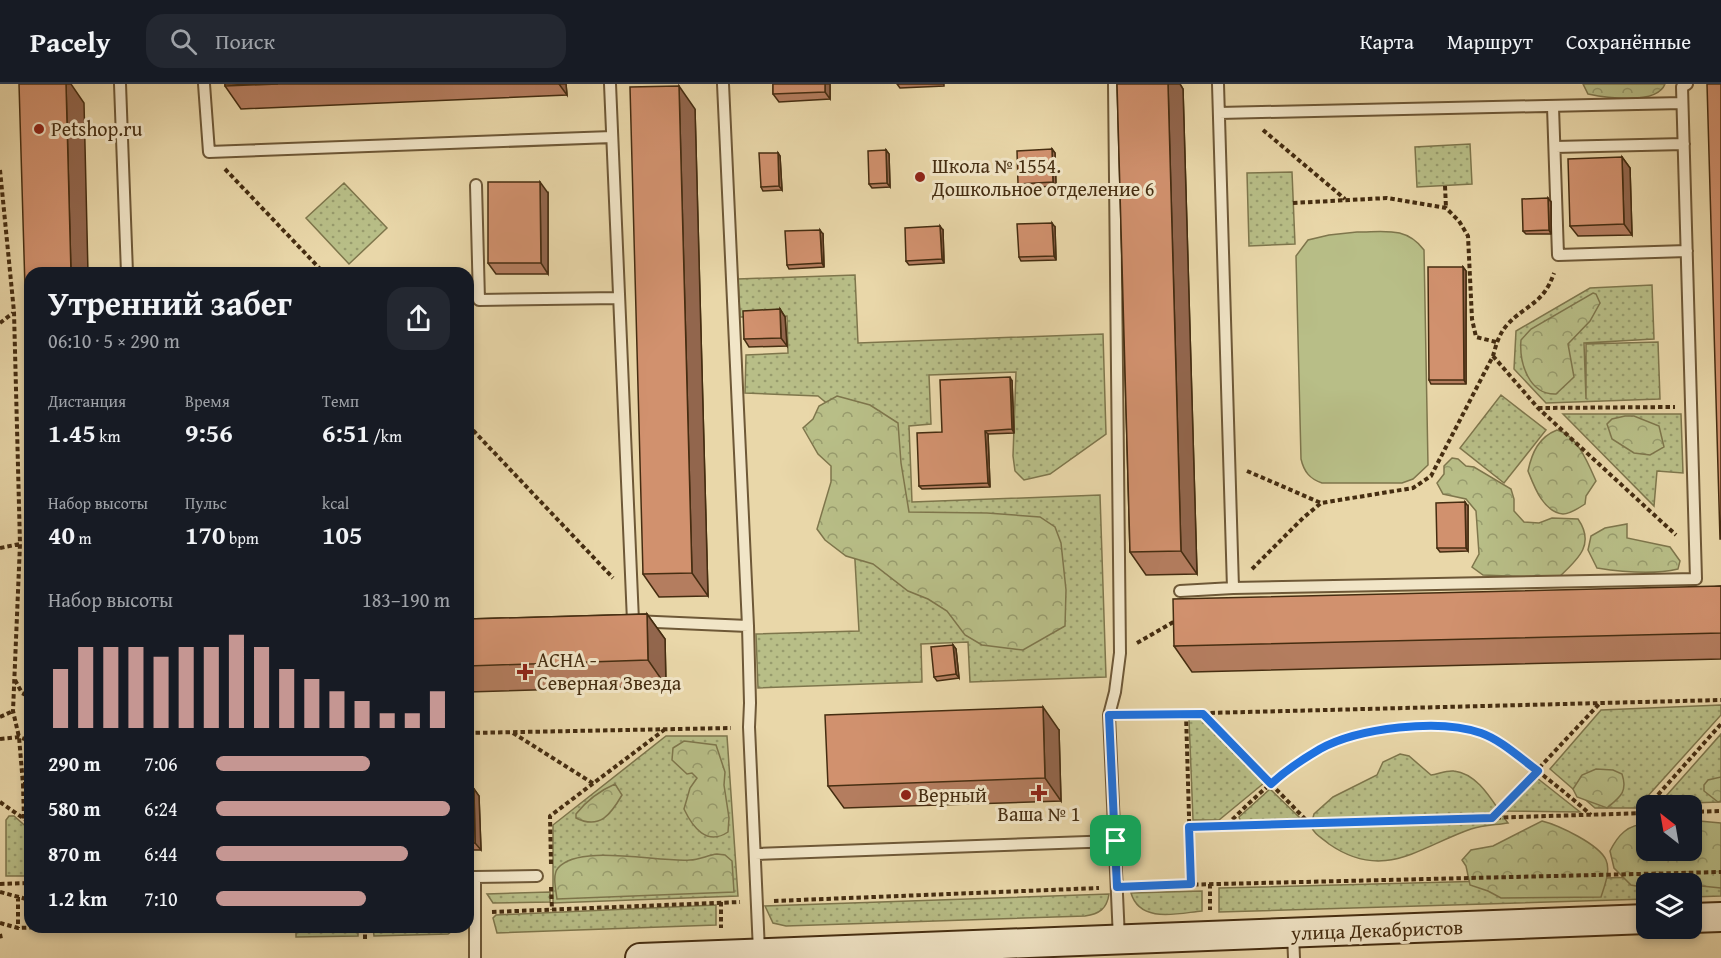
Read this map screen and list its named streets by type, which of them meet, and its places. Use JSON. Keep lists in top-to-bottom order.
{
  "streets": {
    "main road": ["улица Декабристов"]
  },
  "places": {
    "other": ["Petshop.ru", "Школа № 1554. Дошкольное отделение 6", "Верный"],
    "health": ["АСНА - Северная Звезда", "Ваша № 1"]
  },
  "north": "top left",
  "page": {
    "header": "Pacely",
    "search": "Поиск",
    "nav": ["Карта", "Маршрут", "Сохранённые"],
    "heading": ["Утренний забег", "06:10 · 5 × 290 m"],
    "stats": [
      ["Дистанция", "1.45 km"],
      ["Время", "9:56"],
      ["Темп", "6:51 /km"],
      ["Набор высоты", "40 m"],
      ["Пульс", "170 bpm"],
      ["kcal", "105"]
    ],
    "chart": ["Набор высоты", "183–190 m"],
    "list": [
      {
        "name": "290 m",
        "note": "7:06"
      },
      {
        "name": "580 m",
        "note": "6:24"
      },
      {
        "name": "870 m",
        "note": "6:44"
      },
      {
        "name": "1.2 km",
        "note": "7:10"
      }
    ]
  }
}
